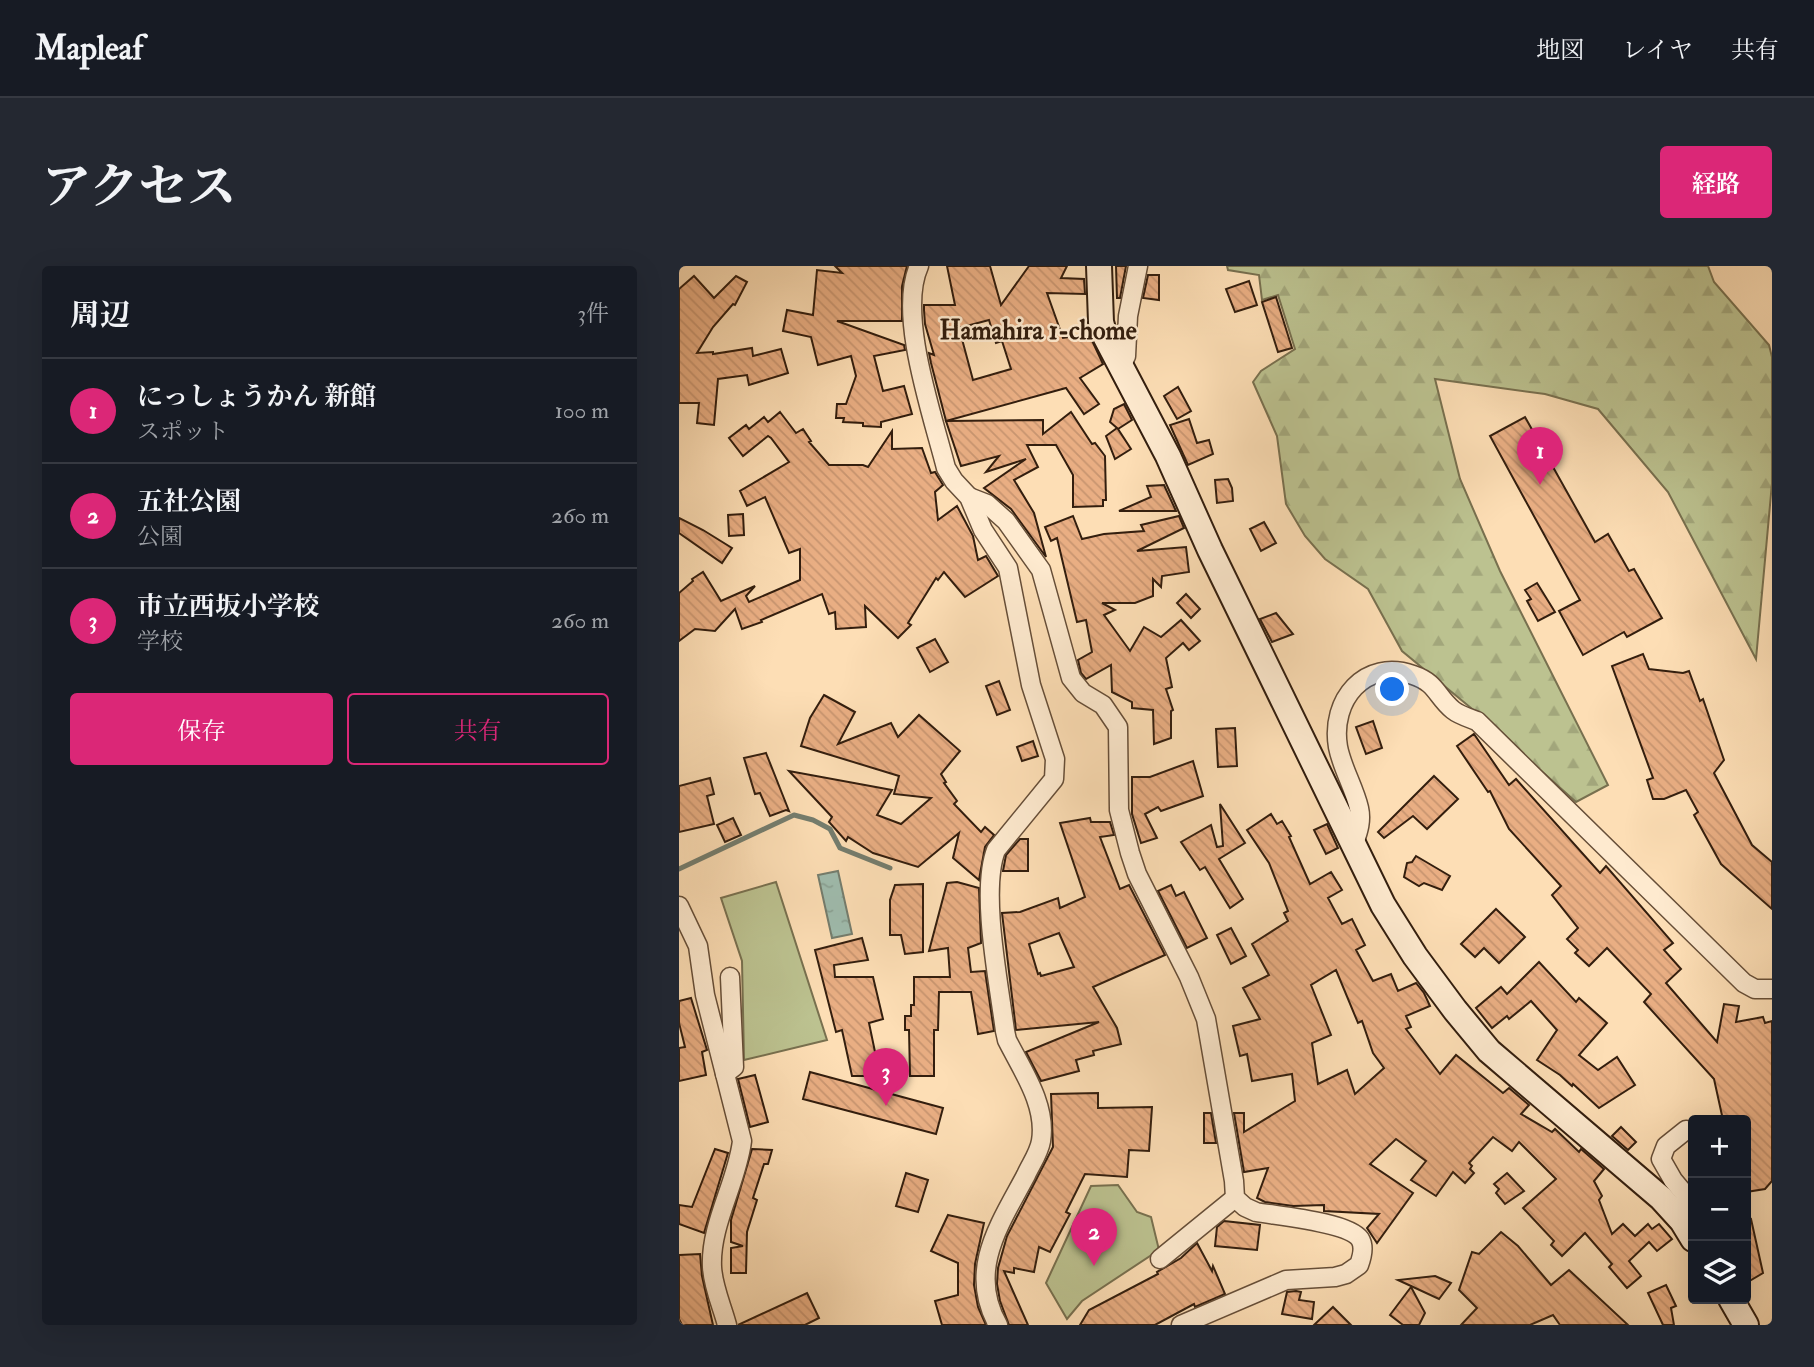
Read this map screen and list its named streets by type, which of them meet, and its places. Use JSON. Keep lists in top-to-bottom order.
{
  "districts": ["Hamahira 1-chome"],
  "page": {
    "header": "Mapleaf",
    "nav": ["地図", "レイヤ", "共有"],
    "buttons": [
      "経路",
      ["保存", "共有"]
    ],
    "title": "アクセス",
    "heading": ["周辺", "3件"],
    "list": [
      {
        "mark": "1",
        "name": "にっしょうかん 新館",
        "note": "スポット",
        "value": "100 m"
      },
      {
        "mark": "2",
        "name": "五社公園",
        "note": "公園",
        "value": "260 m"
      },
      {
        "mark": "3",
        "name": "市立西坂小学校",
        "note": "学校",
        "value": "260 m"
      }
    ],
    "pins": ["1", "3", "2"],
    "map_buttons": ["+", "−"]
  }
}
